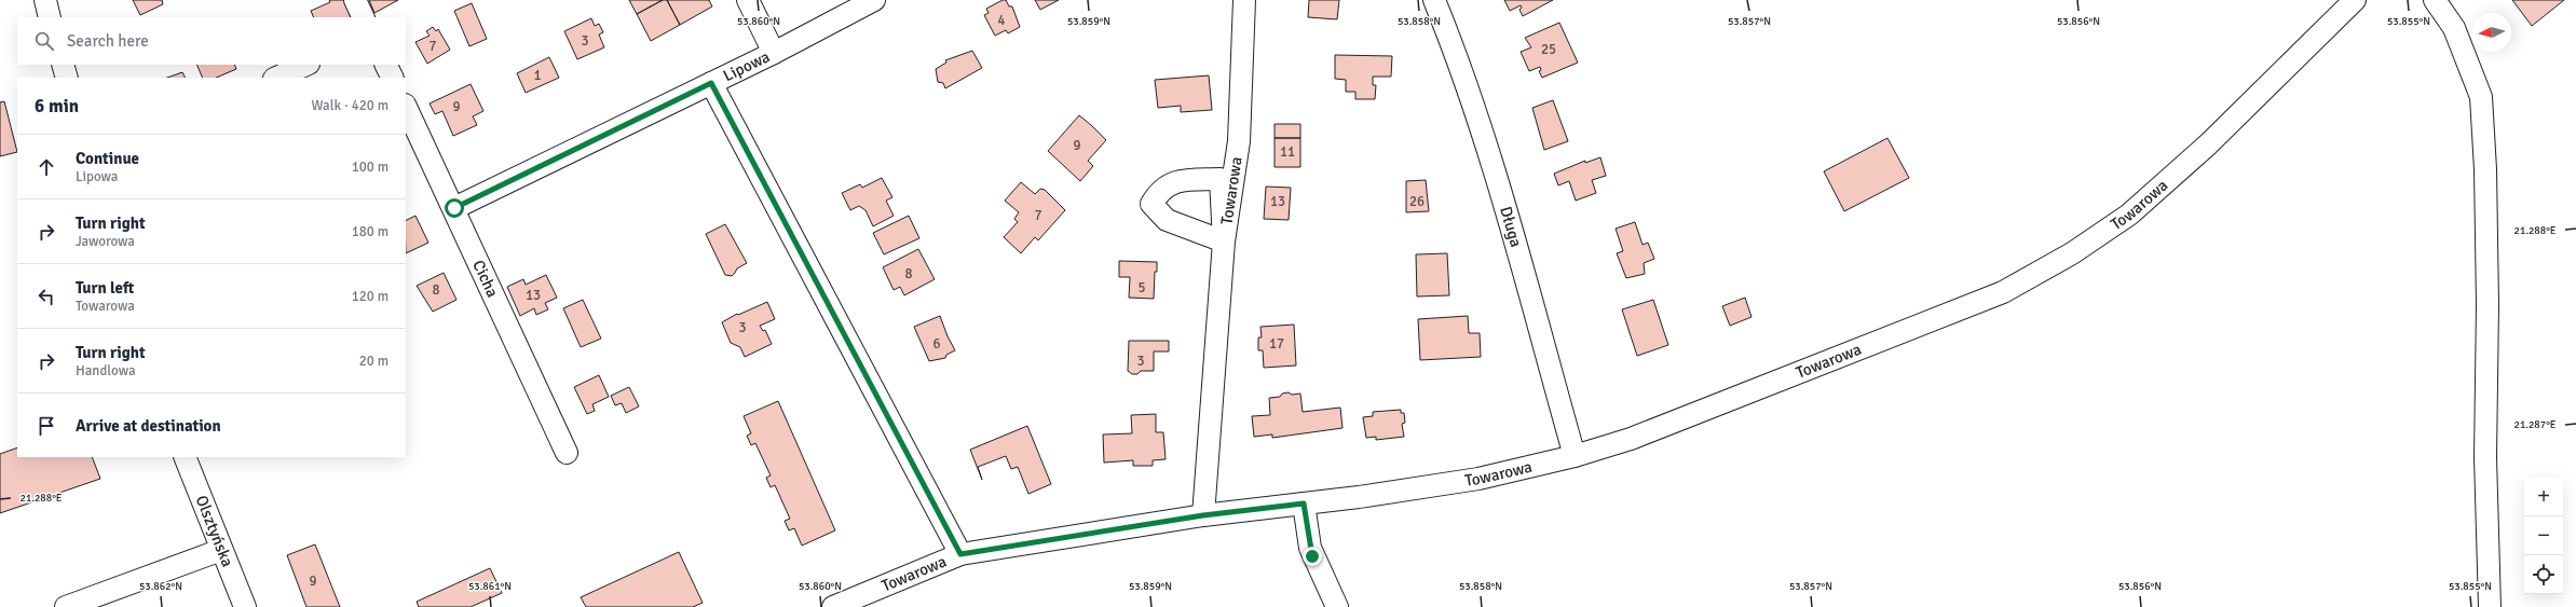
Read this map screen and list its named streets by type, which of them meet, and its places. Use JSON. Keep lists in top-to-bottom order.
{
  "streets": {
    "street": [
      "Lipowa",
      "Towarowa",
      "Długa",
      "Cicha",
      "Olsztyńska"
    ]
  },
  "crossings": [
    ["Lipowa", "Cicha"],
    ["Towarowa", "Długa"]
  ],
  "house_numbers": [
    "4",
    "3",
    "7",
    "25",
    "1",
    "9",
    "9",
    "11",
    "13",
    "26",
    "7",
    "8",
    "5",
    "8",
    "13",
    "3",
    "6",
    "17",
    "3",
    "9"
  ],
  "north": "left",
  "page": {
    "search": "Search here",
    "heading": ["6 min", "Walk · 420 m"],
    "list": [
      ["Continue", "Lipowa", "100 m"],
      ["Turn right", "Jaworowa", "180 m"],
      ["Turn left", "Towarowa", "120 m"],
      ["Turn right", "Handlowa", "20 m"],
      "Arrive at destination"
    ],
    "map_buttons": ["+", "−"]
  },
  "coordinates": [
    "53.860°N",
    "53.859°N",
    "53.858°N",
    "53.857°N",
    "53.856°N",
    "53.855°N",
    "21.288°E",
    "21.287°E",
    "53.862°N",
    "53.861°N"
  ]
}
